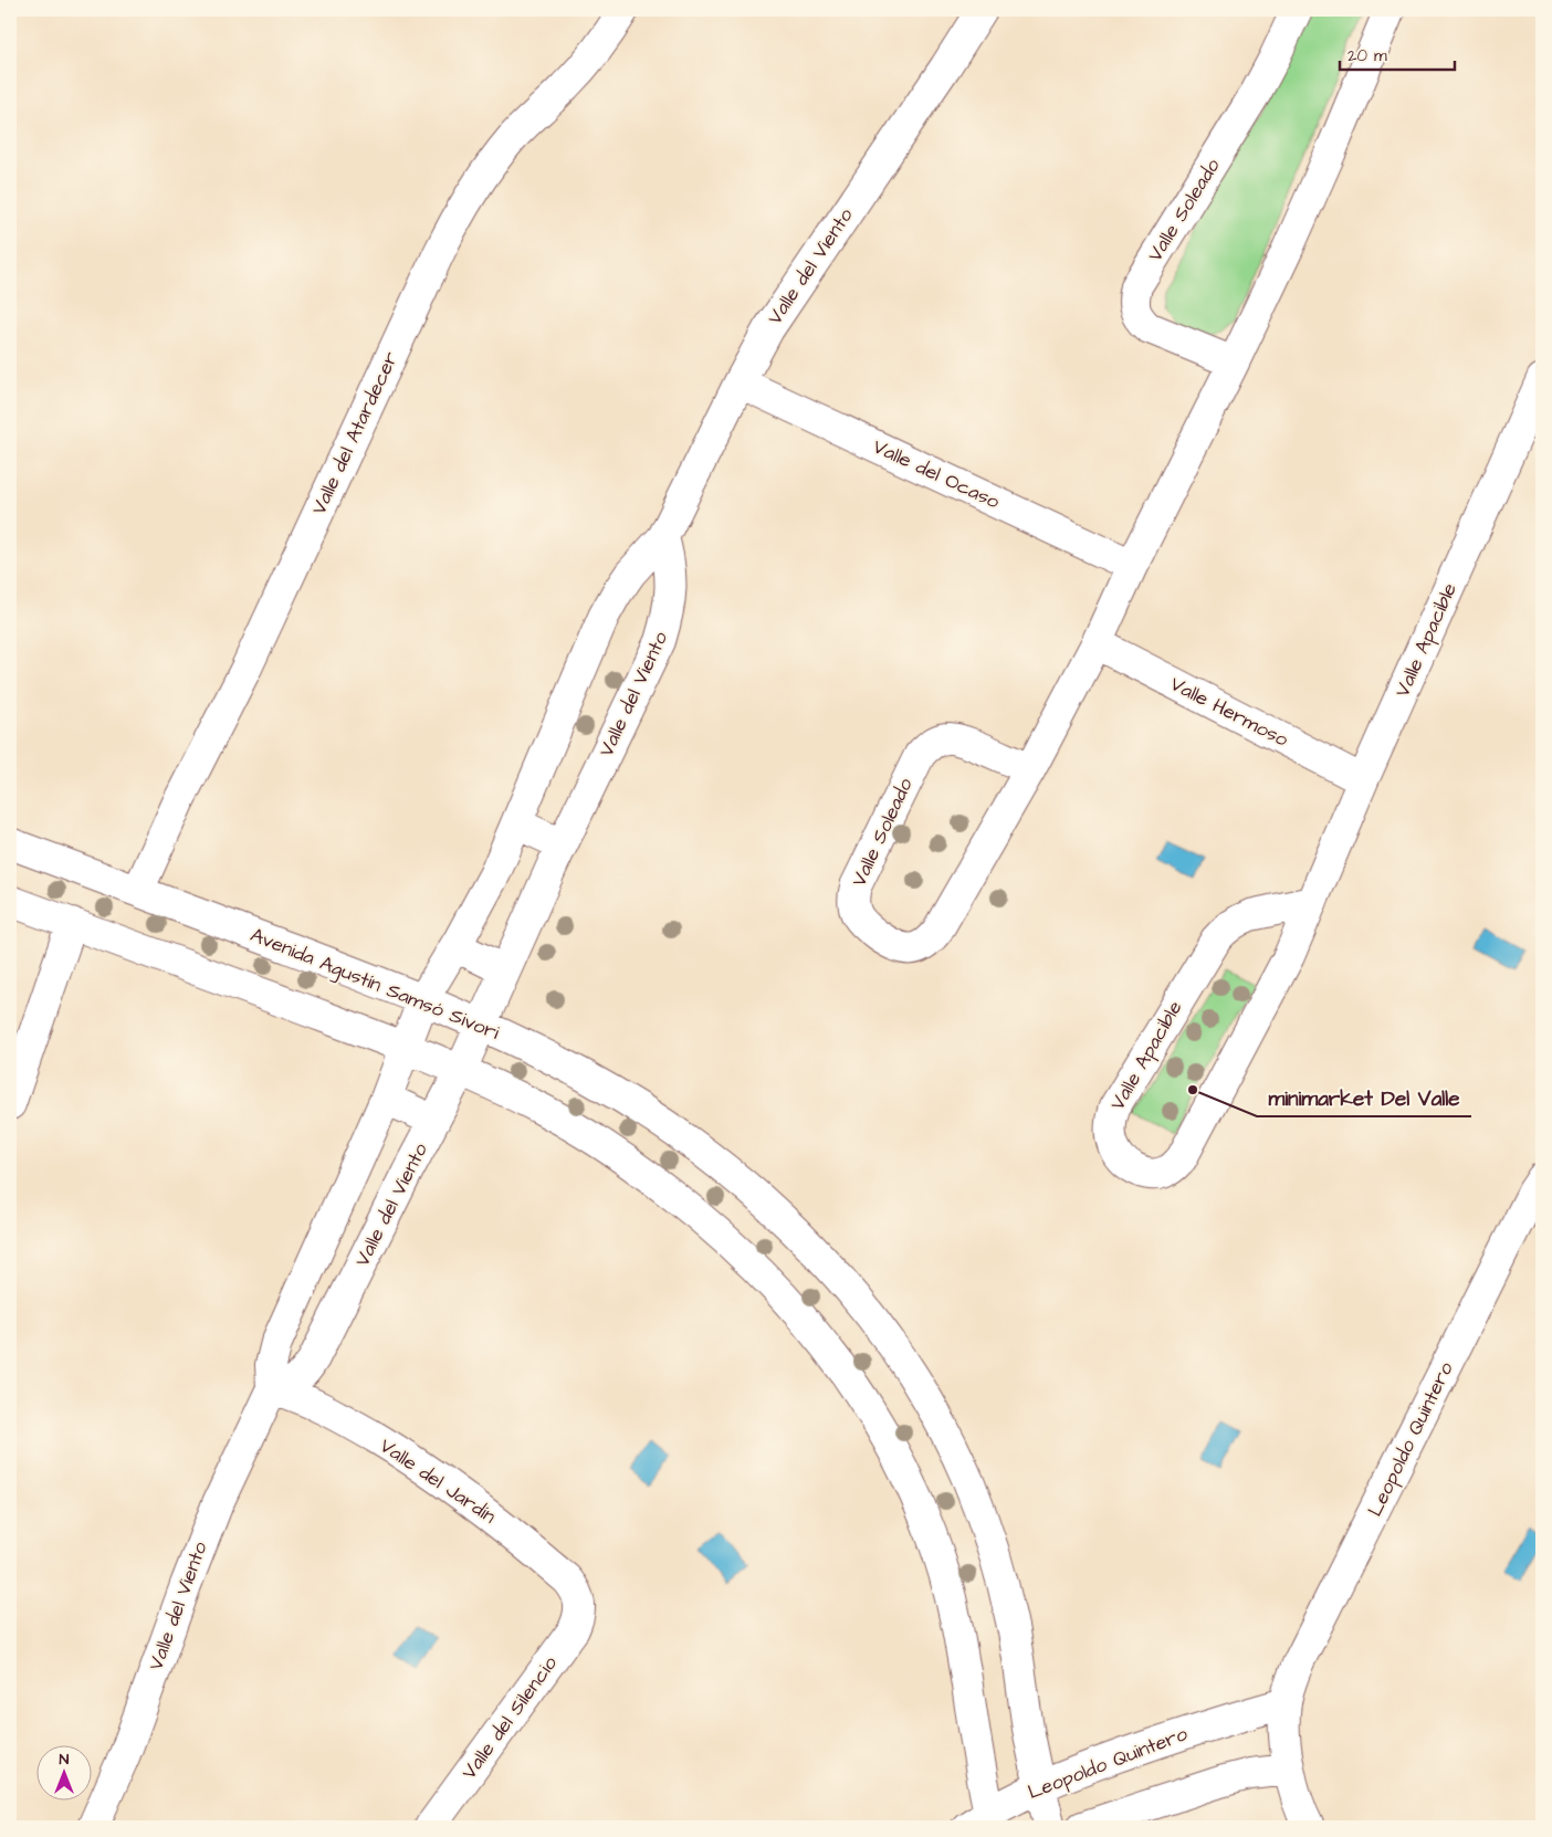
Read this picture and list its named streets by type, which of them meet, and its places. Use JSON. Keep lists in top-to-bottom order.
{
  "streets": {
    "street": [
      "Valle Soleado",
      "Valle del Viento",
      "Valle del Atardecer",
      "Valle del Ocaso",
      "Valle Apacible",
      "Valle Hermoso",
      "Avenida Agustín Samsó Sivori",
      "Leopoldo Quintero",
      "Valle del Jardín",
      "Valle del Silencio"
    ]
  },
  "crossings": [
    ["Valle Soleado", "Valle del Ocaso"],
    ["Valle Soleado", "Valle Hermoso"],
    ["Valle del Viento", "Valle del Ocaso"],
    ["Valle del Viento", "Avenida Agustín Samsó Sivori"],
    ["Valle del Viento", "Valle del Jardín"],
    ["Valle del Atardecer", "Avenida Agustín Samsó Sivori"],
    ["Valle Apacible", "Valle Hermoso"],
    ["Avenida Agustín Samsó Sivori", "Leopoldo Quintero"],
    ["Valle del Jardín", "Valle del Silencio"]
  ],
  "places": ["minimarket Del Valle"],
  "scale_bar": "20 m",
  "north": "top"
}
